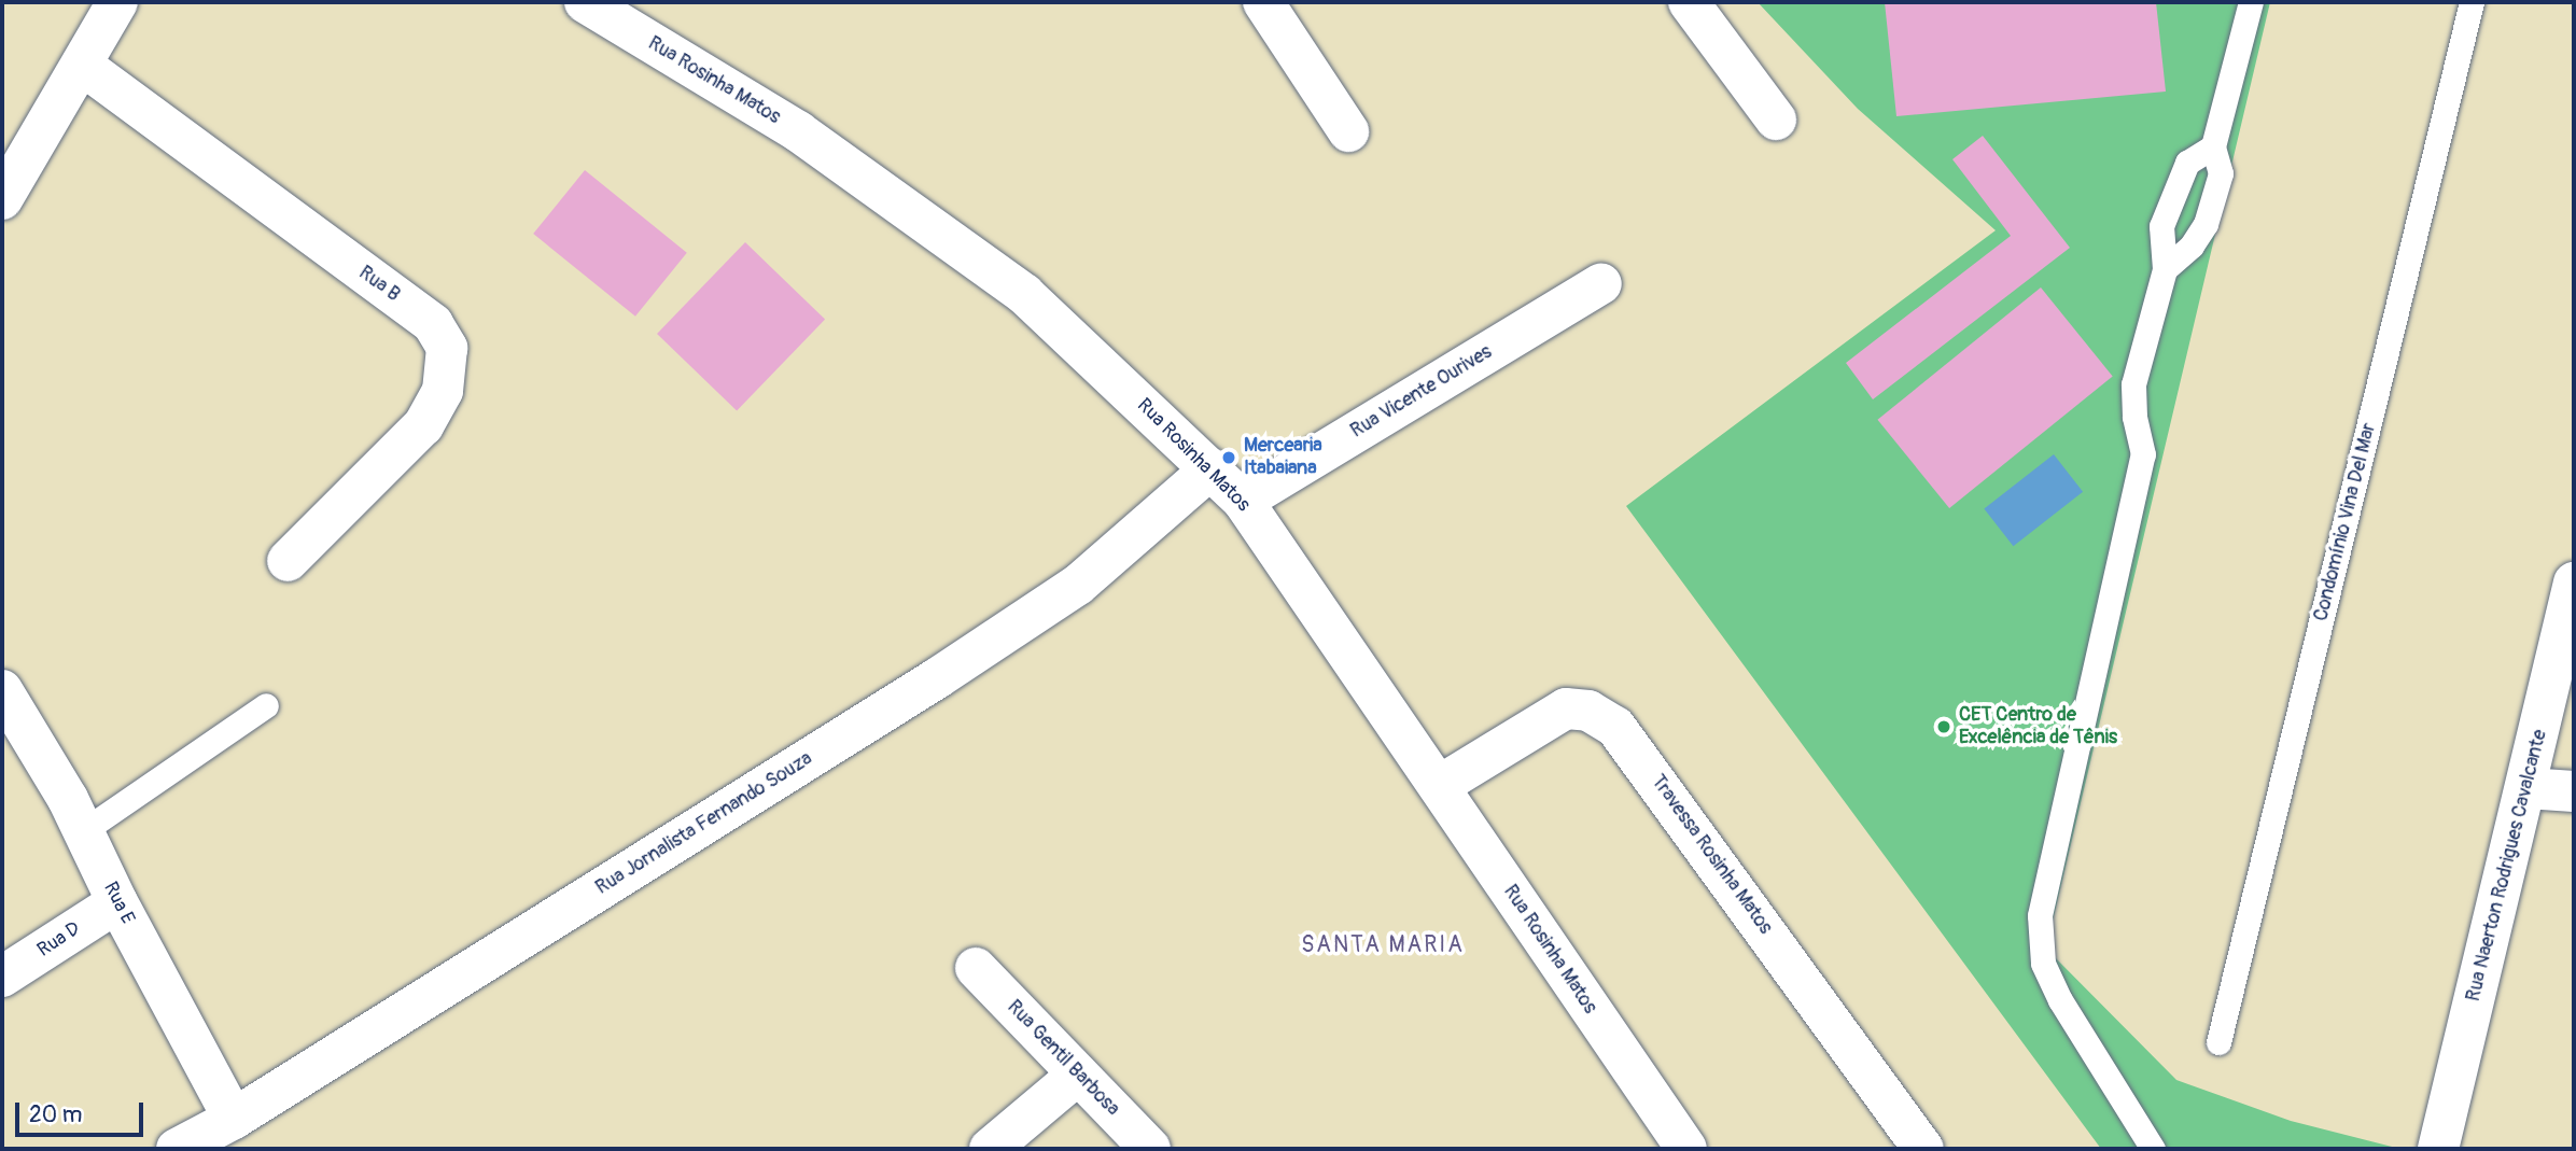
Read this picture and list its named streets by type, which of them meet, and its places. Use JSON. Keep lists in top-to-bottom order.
{
  "streets": {
    "street": [
      "Rua Rosinha Matos",
      "Rua B",
      "Rua Vicente Ourives",
      "Rua Jornalista Fernando Souza",
      "Travessa Rosinha Matos",
      "Rua Naerton Rodrigues Cavalcante",
      "Rua E",
      "Rua D",
      "Rua Gentil Barbosa"
    ],
    "lane": ["Condomínio Vina Del Mar"]
  },
  "crossings": [
    ["Rua Rosinha Matos", "Rua Vicente Ourives"],
    ["Rua Rosinha Matos", "Rua Jornalista Fernando Souza"],
    ["Rua Rosinha Matos", "Travessa Rosinha Matos"],
    ["Rua Jornalista Fernando Souza", "Rua E"],
    ["Rua E", "Rua D"]
  ],
  "districts": ["SANTA MARIA"],
  "places": ["Mercearia Itabaiana", "CET Centro de Excelência de Tênis"],
  "scale_bar": "20 m"
}
